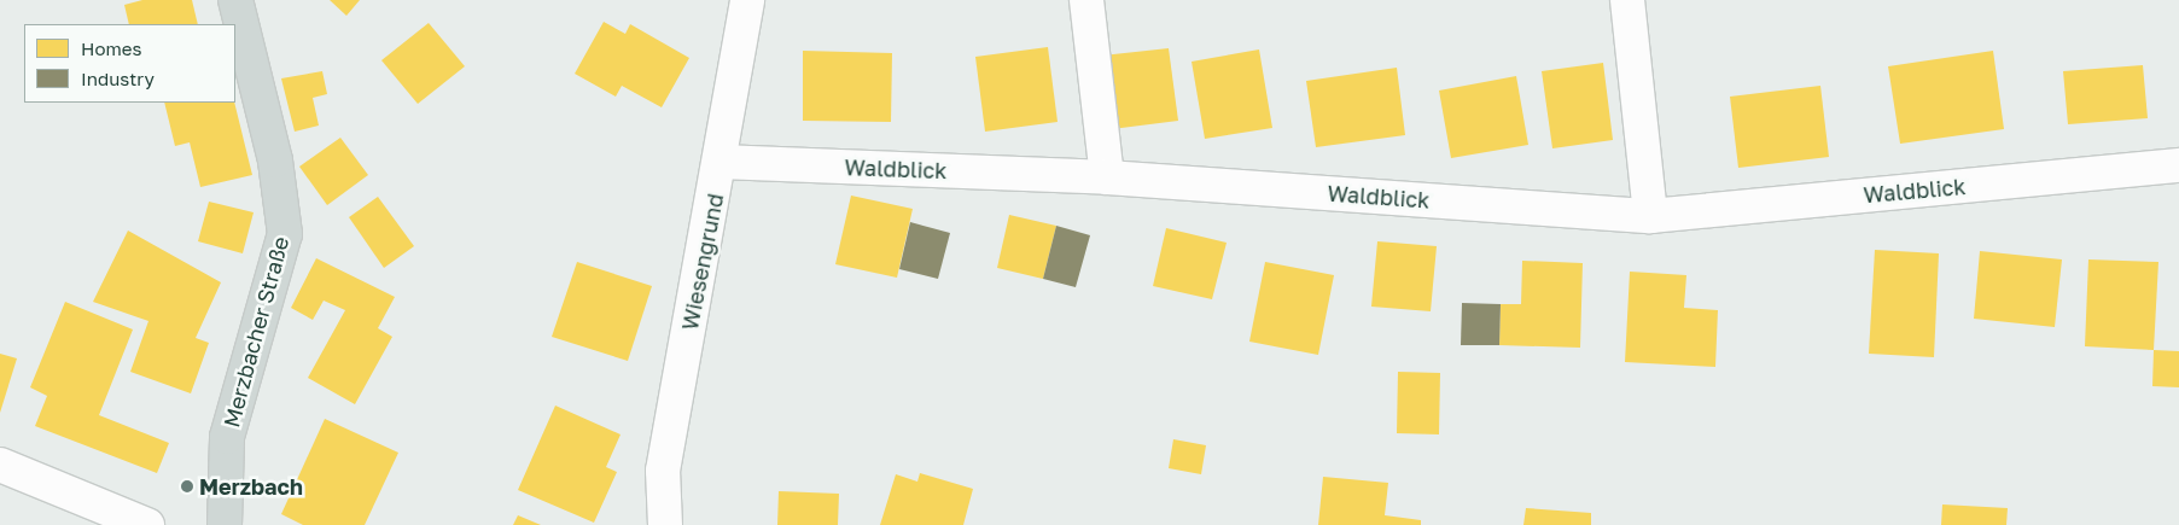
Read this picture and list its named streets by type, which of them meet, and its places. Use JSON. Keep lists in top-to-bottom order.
{
  "streets": {
    "main road": ["Merzbacher Straße"],
    "street": ["Waldblick", "Wiesengrund"]
  },
  "crossings": [
    ["Waldblick", "Wiesengrund"]
  ],
  "places": ["Merzbach"],
  "legend": ["Homes", "Industry"]
}
